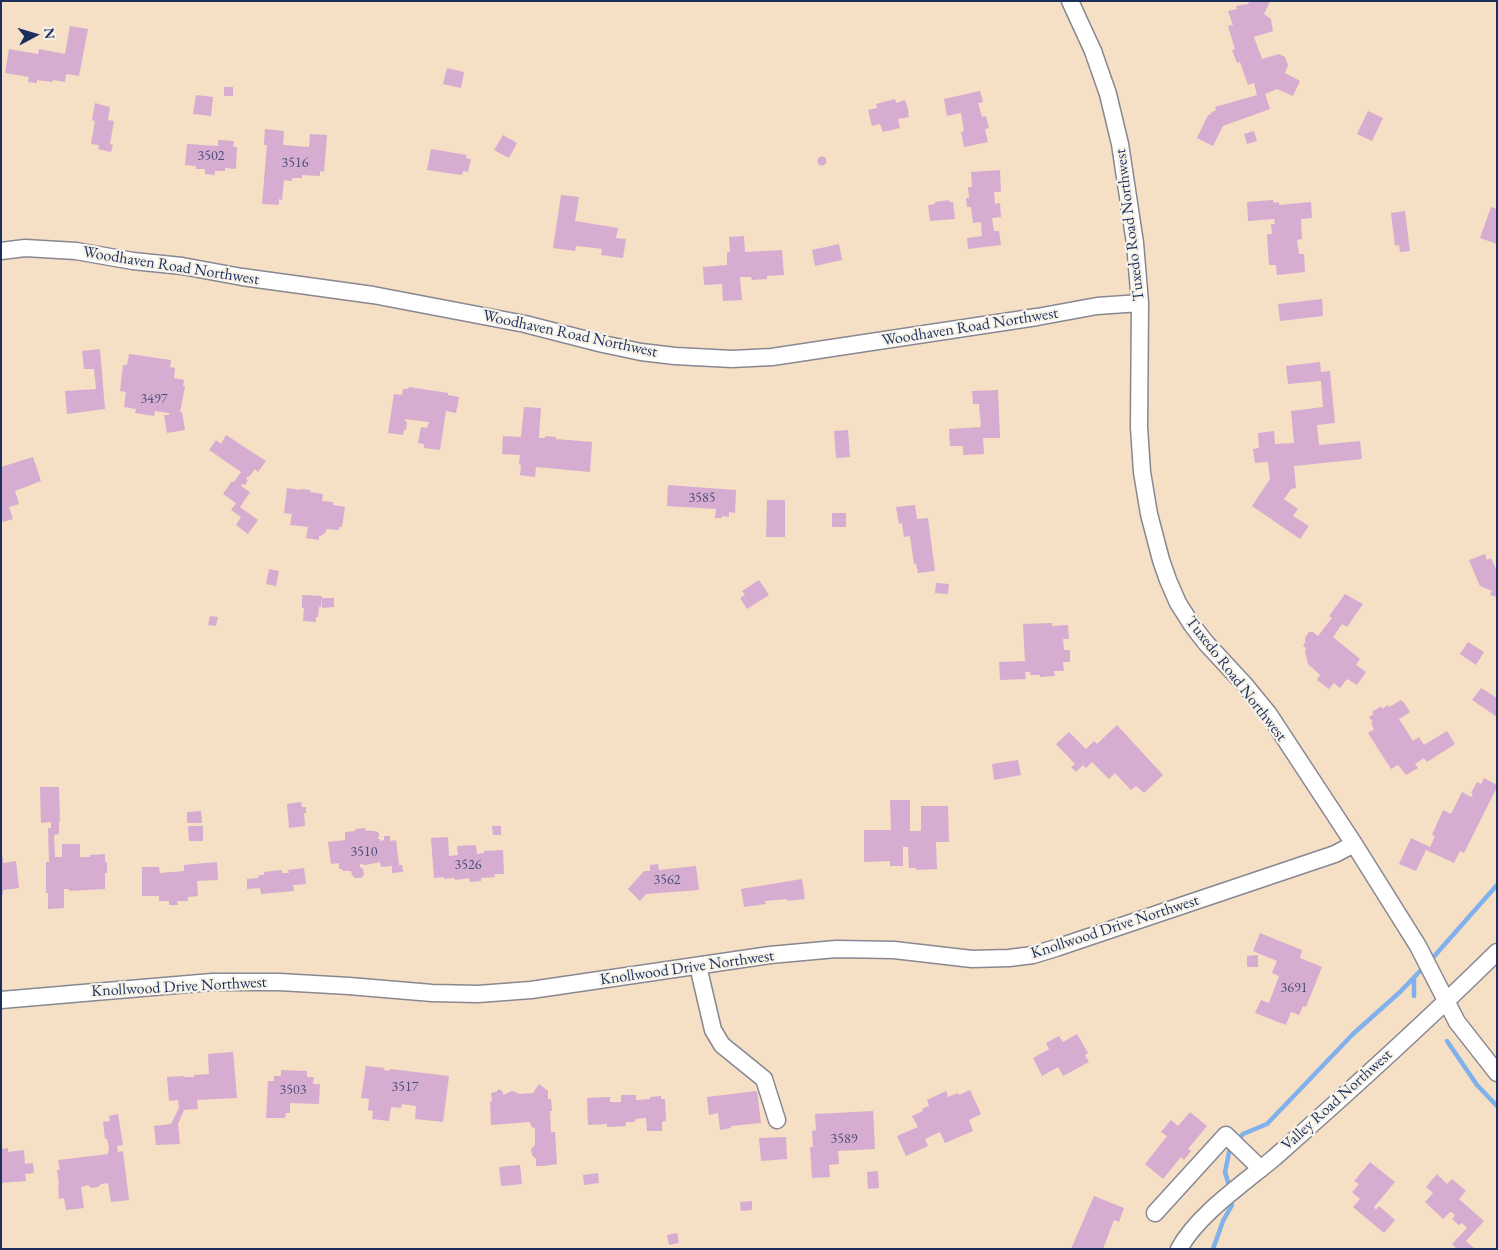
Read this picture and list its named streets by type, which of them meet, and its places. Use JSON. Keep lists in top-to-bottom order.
{
  "streets": {
    "street": [
      "Tuxedo Road Northwest",
      "Woodhaven Road Northwest",
      "Knollwood Drive Northwest",
      "Valley Road Northwest"
    ]
  },
  "crossings": [
    ["Tuxedo Road Northwest", "Woodhaven Road Northwest"],
    ["Tuxedo Road Northwest", "Knollwood Drive Northwest"],
    ["Tuxedo Road Northwest", "Valley Road Northwest"]
  ],
  "house_numbers": [
    "3502",
    "3516",
    "3497",
    "3585",
    "3510",
    "3526",
    "3562",
    "3691",
    "3517",
    "3503",
    "3589"
  ],
  "north": "right"
}
